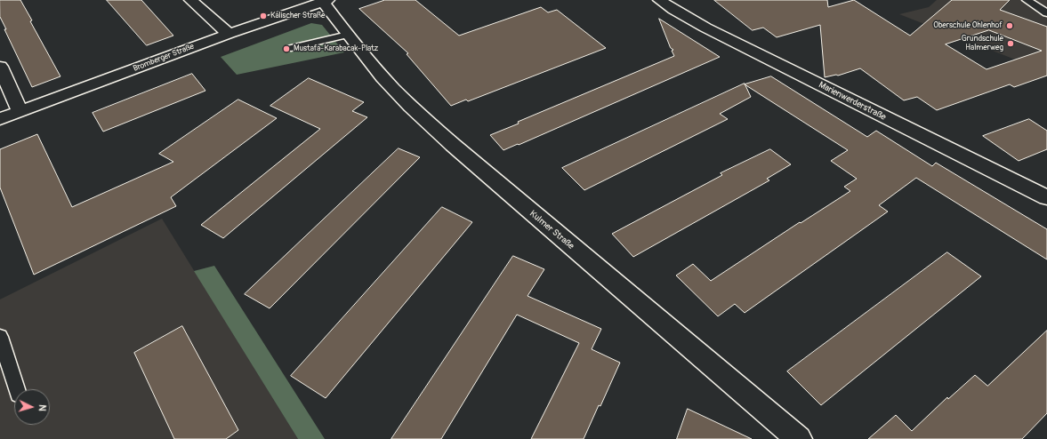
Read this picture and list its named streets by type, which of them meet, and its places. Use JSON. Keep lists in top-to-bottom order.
{
  "streets": {
    "street": ["Bromberger Straße", "Marienwerderstraße", "Kulmer Straße"]
  },
  "crossings": [
    ["Bromberger Straße", "Kulmer Straße"]
  ],
  "places": [
    "Kalischer Straße",
    "Oberschule Ohlenhof",
    "Grundschule Halmerweg",
    "Mustafa-Karabacak-Platz"
  ],
  "north": "right"
}
